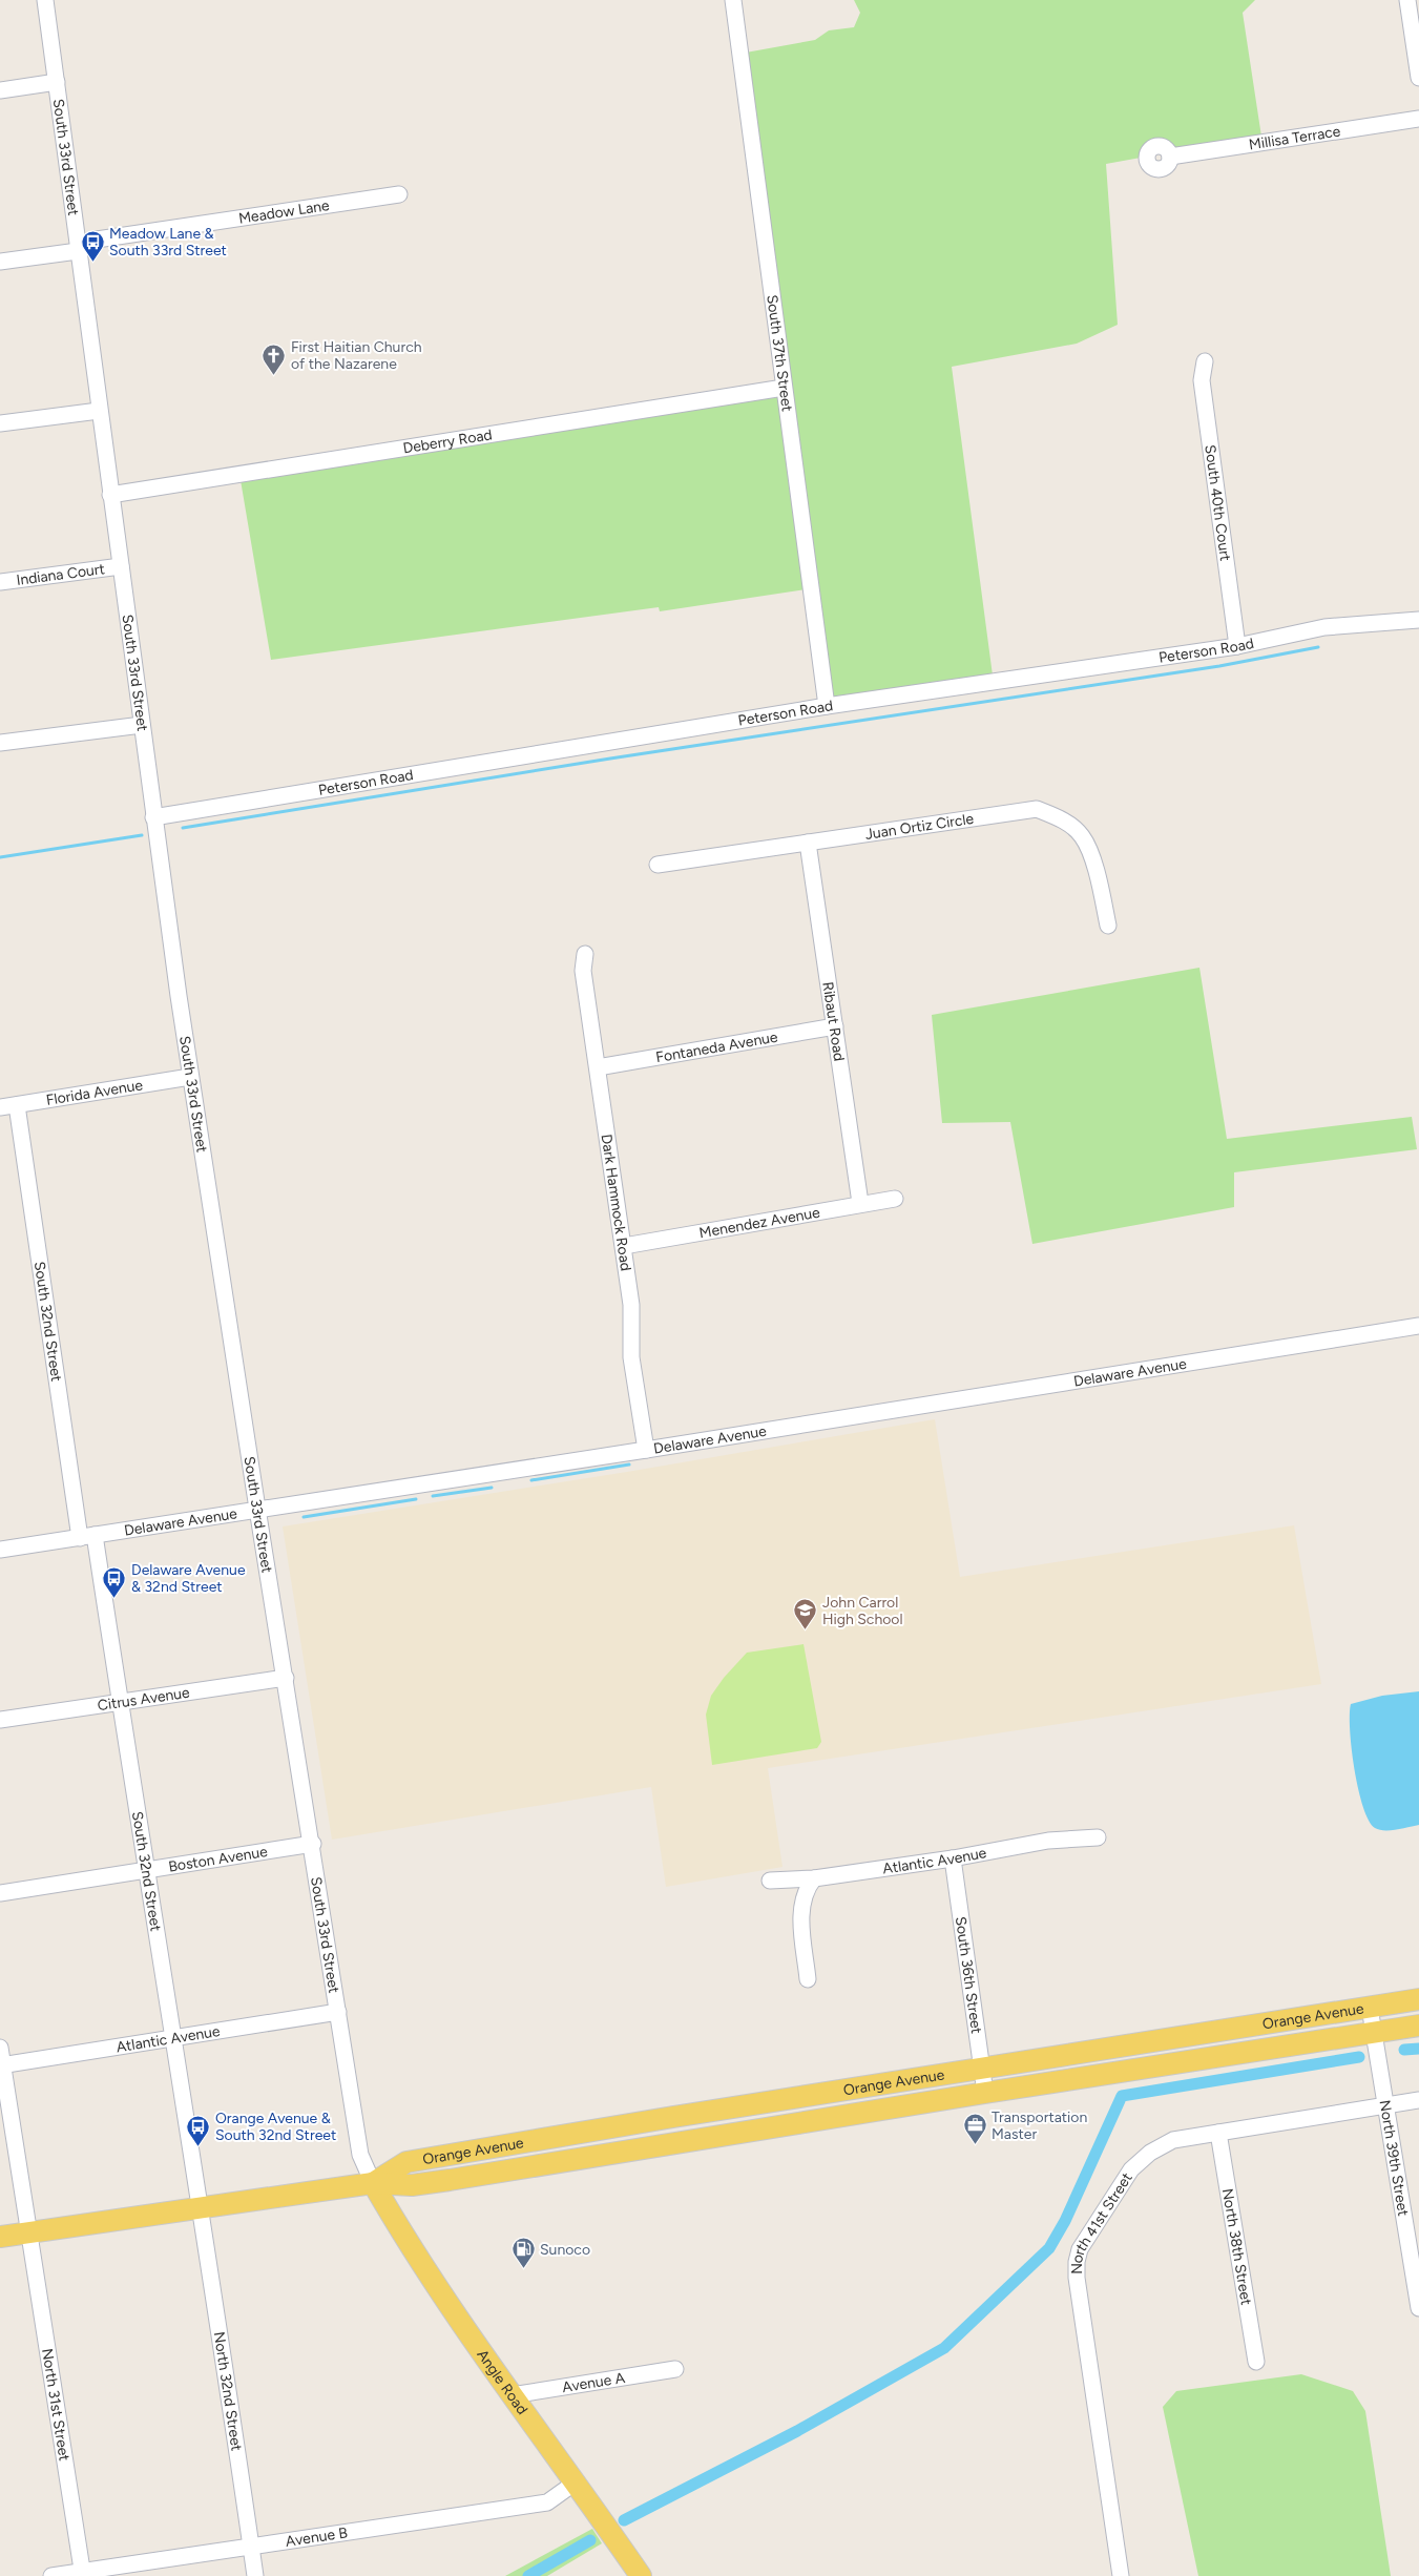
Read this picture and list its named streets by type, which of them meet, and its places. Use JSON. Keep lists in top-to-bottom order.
{
  "streets": {
    "main road": ["Orange Avenue", "Angle Road"],
    "street": [
      "Millisa Terrace",
      "South 33rd Street",
      "Meadow Lane",
      "South 37th Street",
      "Deberry Road",
      "South 40th Court",
      "Indiana Court",
      "Peterson Road",
      "Juan Ortiz Circle",
      "Ribaut Road",
      "Fontaneda Avenue",
      "Florida Avenue",
      "Dark Hammock Road",
      "Menendez Avenue",
      "South 32nd Street",
      "Delaware Avenue",
      "Citrus Avenue",
      "Boston Avenue",
      "Atlantic Avenue",
      "South 36th Street",
      "North 39th Street",
      "North 41st Street",
      "North 38th Street",
      "Avenue A",
      "North 32nd Street",
      "North 31st Street",
      "Avenue B"
    ]
  },
  "crossings": [
    ["South 33rd Street", "Meadow Lane"],
    ["South 33rd Street", "Deberry Road"],
    ["South 33rd Street", "Indiana Court"],
    ["South 33rd Street", "Peterson Road"],
    ["South 33rd Street", "Florida Avenue"],
    ["South 33rd Street", "Delaware Avenue"],
    ["South 33rd Street", "Citrus Avenue"],
    ["South 33rd Street", "Boston Avenue"],
    ["South 33rd Street", "Atlantic Avenue"],
    ["South 33rd Street", "Orange Avenue"],
    ["South 33rd Street", "Angle Road"],
    ["South 37th Street", "Deberry Road"],
    ["South 37th Street", "Peterson Road"],
    ["South 40th Court", "Peterson Road"],
    ["Juan Ortiz Circle", "Ribaut Road"],
    ["Ribaut Road", "Fontaneda Avenue"],
    ["Ribaut Road", "Menendez Avenue"],
    ["Fontaneda Avenue", "Dark Hammock Road"],
    ["Florida Avenue", "South 32nd Street"],
    ["Dark Hammock Road", "Menendez Avenue"],
    ["Dark Hammock Road", "Delaware Avenue"],
    ["South 32nd Street", "Delaware Avenue"],
    ["South 32nd Street", "Citrus Avenue"],
    ["South 32nd Street", "Boston Avenue"],
    ["South 32nd Street", "Atlantic Avenue"],
    ["South 32nd Street", "Orange Avenue"],
    ["South 32nd Street", "North 32nd Street"],
    ["Atlantic Avenue", "South 36th Street"],
    ["Atlantic Avenue", "North 31st Street"],
    ["South 36th Street", "Orange Avenue"],
    ["Orange Avenue", "North 39th Street"],
    ["Orange Avenue", "Angle Road"],
    ["Orange Avenue", "North 32nd Street"],
    ["Orange Avenue", "North 31st Street"],
    ["North 39th Street", "North 41st Street"],
    ["North 41st Street", "North 38th Street"],
    ["Angle Road", "Avenue A"],
    ["Angle Road", "Avenue B"],
    ["North 32nd Street", "Avenue B"],
    ["North 31st Street", "Avenue B"]
  ],
  "places": {
    "bus stop": ["Meadow Lane & South 33rd Street", "Delaware Avenue & 32nd Street", "Orange Avenue & South 32nd Street"],
    "church": ["First Haitian Church of the Nazarene"],
    "school or university": ["John Carrol High School"],
    "office": ["Transportation Master"],
    "fuel station": ["Sunoco"]
  }
}
